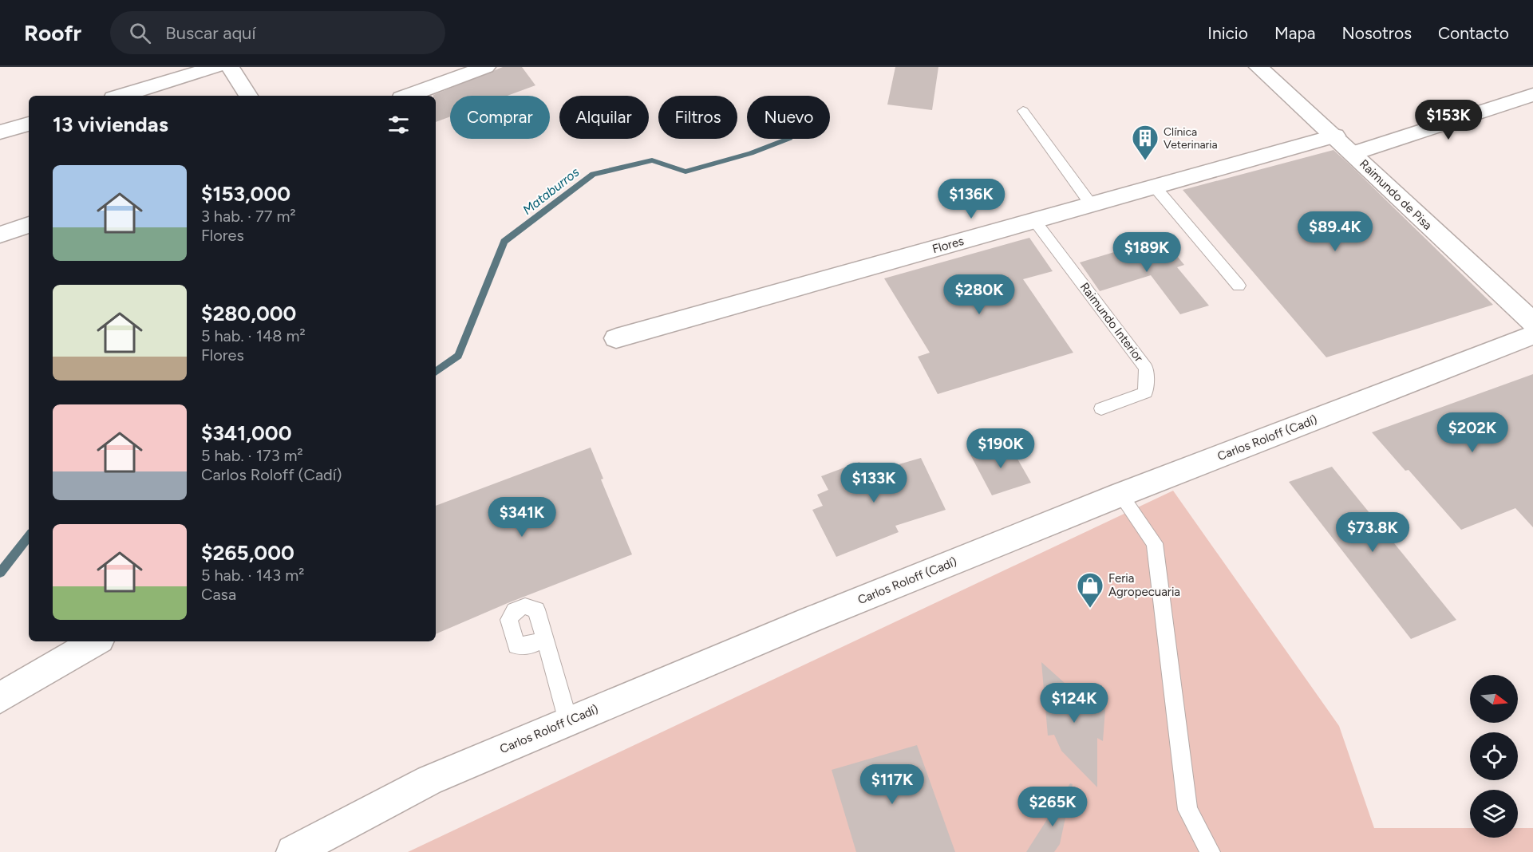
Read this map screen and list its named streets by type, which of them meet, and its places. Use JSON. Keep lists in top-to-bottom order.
{
  "streets": {
    "street": ["Raimundo de Pisa", "Flores", "Carlos Roloff (Cadí)"],
    "lane": ["Raimundo Interior"]
  },
  "crossings": [
    ["Raimundo de Pisa", "Flores"],
    ["Flores", "Raimundo Interior"]
  ],
  "water": ["Mataburros"],
  "places": {
    "building": ["Clínica Veterinaria"],
    "shop": ["Feria Agropecuaria"]
  },
  "north": "right",
  "page": {
    "header": "Roofr",
    "search": "Buscar aquí",
    "nav": [
      "Inicio",
      "Mapa",
      "Nosotros",
      "Contacto"
    ],
    "chip": [
      "Comprar",
      "Alquilar",
      "Filtros",
      "Nuevo"
    ],
    "heading": "13 viviendas",
    "price": [
      "$153K",
      "$136K",
      "$89.4K",
      "$189K",
      "$280K",
      "$202K",
      "$190K",
      "$133K",
      "$341K",
      "$73.8K",
      "$124K",
      "$117K",
      "$265K"
    ],
    "list": [
      {
        "name": "$153,000",
        "note": "3 hab. · 77 m² · Flores"
      },
      {
        "name": "$280,000",
        "note": "5 hab. · 148 m² · Flores"
      },
      {
        "name": "$341,000",
        "note": "5 hab. · 173 m² · Carlos Roloff (Cadí)"
      },
      {
        "name": "$265,000",
        "note": "5 hab. · 143 m² · Casa"
      }
    ]
  }
}
